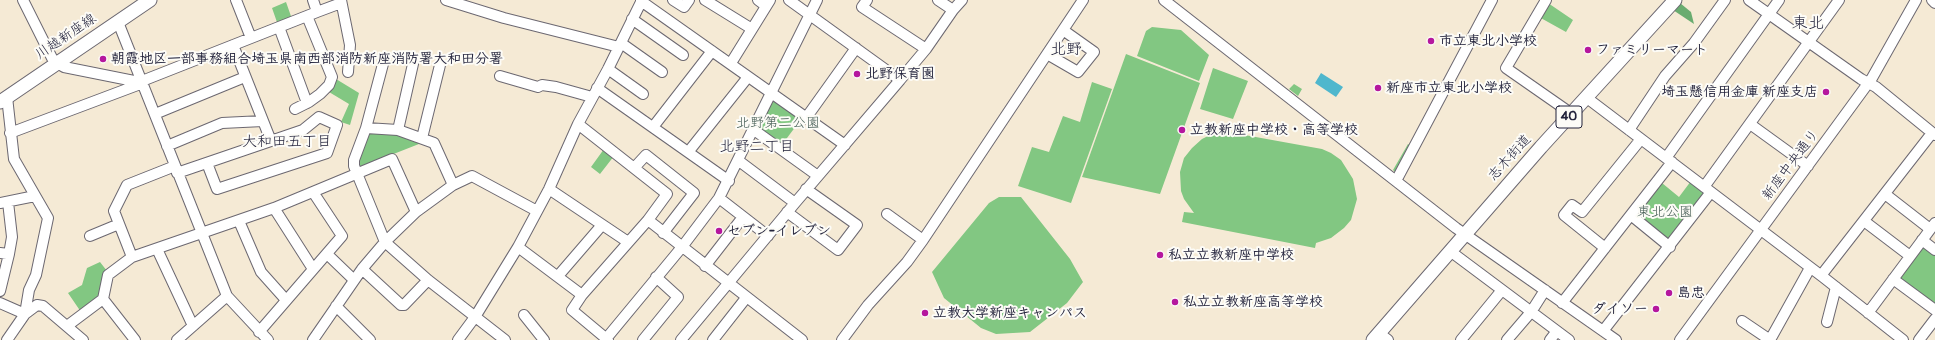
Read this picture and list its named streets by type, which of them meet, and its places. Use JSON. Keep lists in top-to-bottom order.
{
  "streets": {
    "main road": ["川越新座線", "40", "志木街道"],
    "street": ["新座中央通り"]
  },
  "districts": [
    "東北",
    "北野",
    "大和田五丁目",
    "北野二丁目"
  ],
  "parks": ["北野第二公園", "東北公園"],
  "places": [
    "市立東北小学校",
    "ファミリーマート",
    "朝霞地区一部事務組合埼玉県南西部消防新座消防署大和田分署",
    "北野保育園",
    "新座市立東北小学校",
    "埼玉懸信用金庫 新座支店",
    "立教新座中学校・高等学校",
    "セブン-イレブン",
    "私立立教新座中学校",
    "島忠",
    "私立立教新座高等学校",
    "ダイソー",
    "立教大学新座キャンパス"
  ]
}
